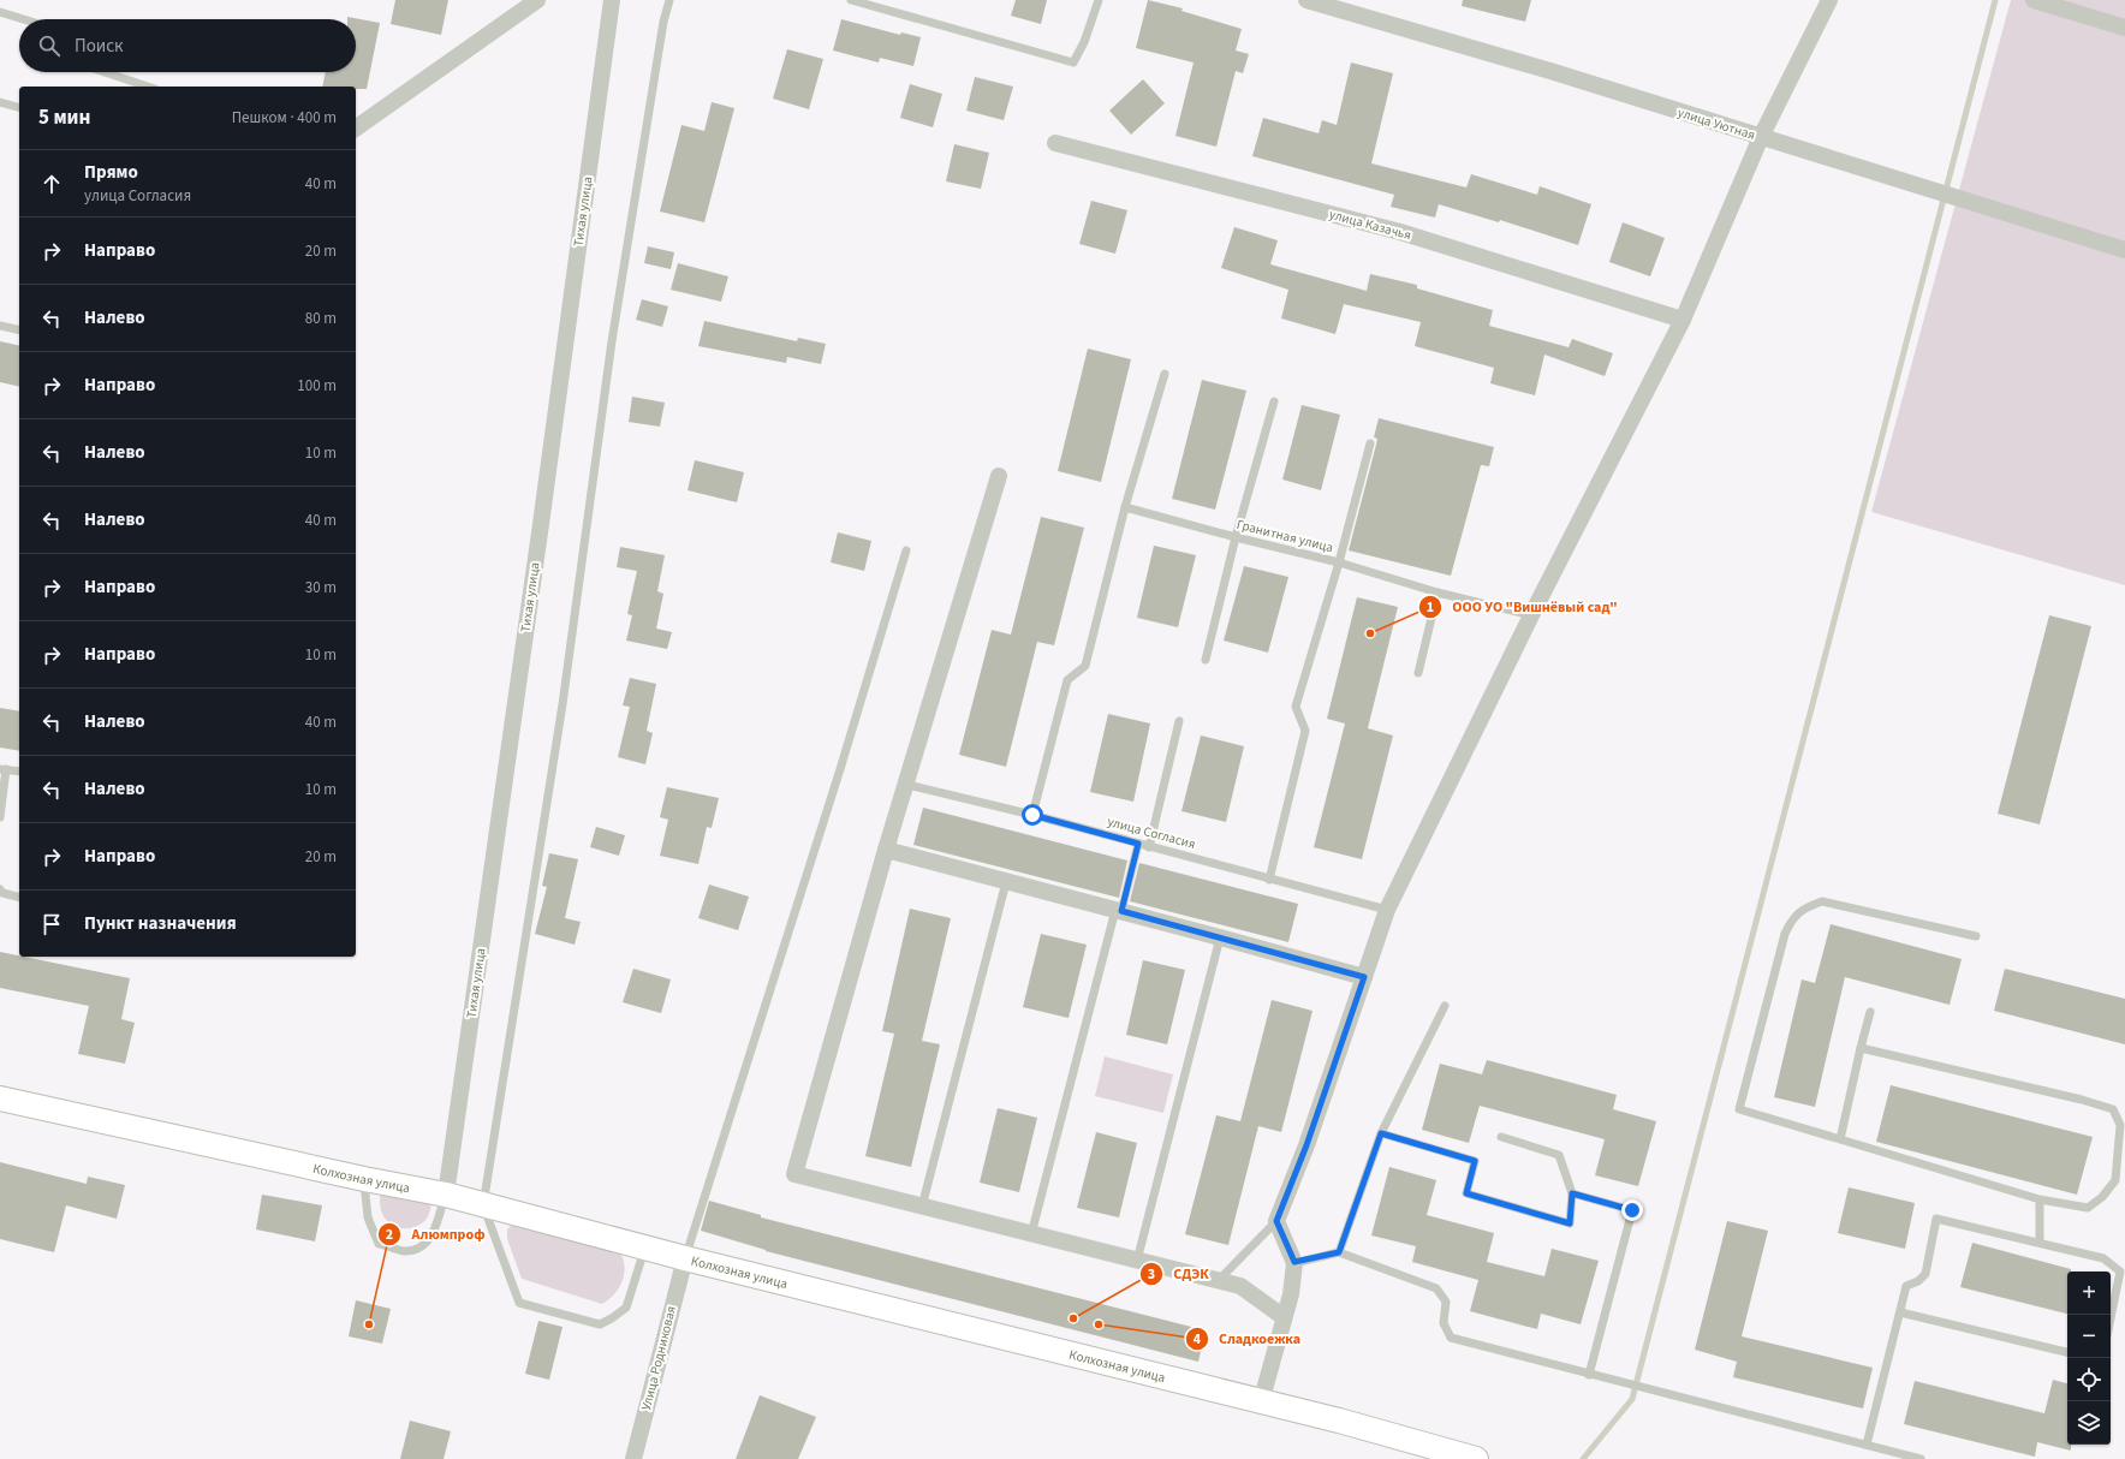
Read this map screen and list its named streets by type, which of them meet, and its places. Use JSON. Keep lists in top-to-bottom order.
{
  "streets": {
    "street": [
      "улица Уютная",
      "Тихая улица",
      "улица Казачья",
      "Колхозная улица",
      "Улица Родниковая"
    ],
    "lane": ["Гранитная улица", "улица Согласия"]
  },
  "crossings": [
    ["Тихая улица", "Колхозная улица"],
    ["Колхозная улица", "Улица Родниковая"]
  ],
  "places": [
    "ООО УО \"Вишнёвый сад\"",
    "СДЭК",
    "Алюмпроф",
    "Сладкоежка"
  ],
  "page": {
    "search": "Поиск",
    "heading": ["5 мин", "Пешком · 400 m"],
    "list": [
      ["Прямо", "улица Согласия", "40 m"],
      ["Направо", "20 m"],
      ["Налево", "80 m"],
      ["Направо", "100 m"],
      ["Налево", "10 m"],
      ["Налево", "40 m"],
      ["Направо", "30 m"],
      ["Направо", "10 m"],
      ["Налево", "40 m"],
      ["Налево", "10 m"],
      ["Направо", "20 m"],
      "Пункт назначения"
    ],
    "map_buttons": ["+", "−"]
  }
}
